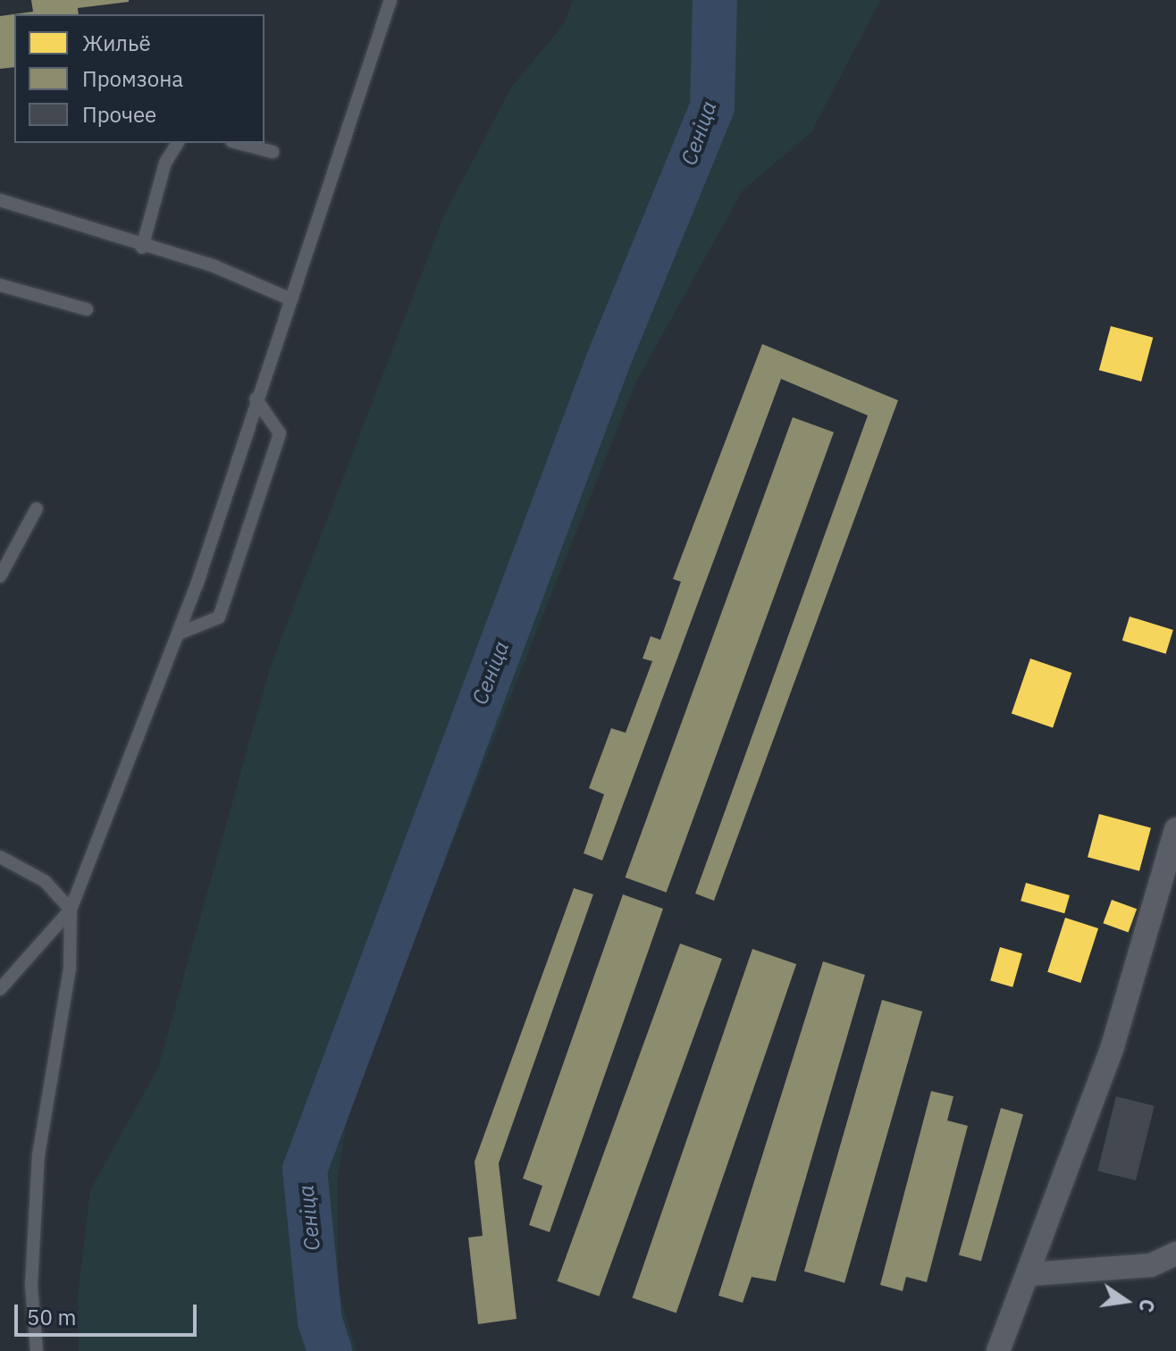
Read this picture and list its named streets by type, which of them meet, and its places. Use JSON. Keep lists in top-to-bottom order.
{
  "water": ["Сеніца"],
  "legend": ["Жильё", "Промзона", "Прочее"],
  "scale_bar": "50 m",
  "north": "right"
}
